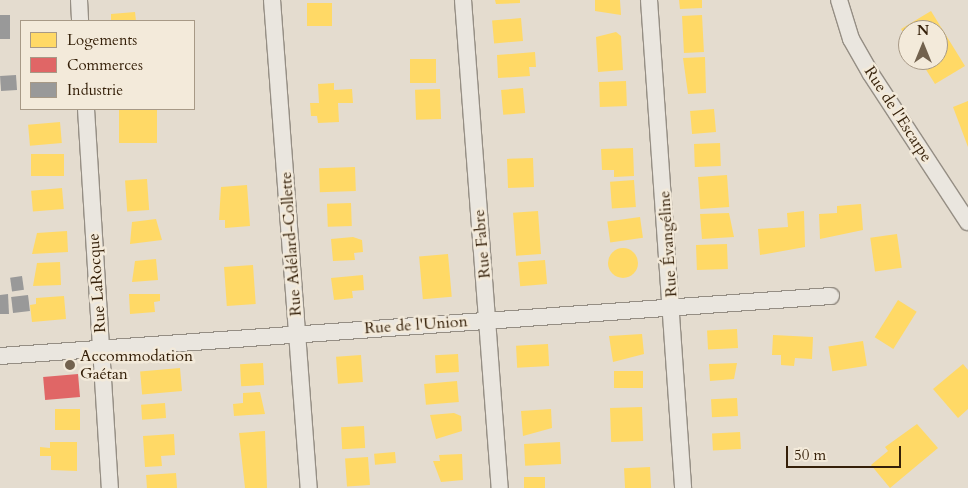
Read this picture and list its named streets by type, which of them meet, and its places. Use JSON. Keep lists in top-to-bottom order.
{
  "streets": {
    "street": [
      "Rue de l'Escarpe",
      "Rue Adélard-Collette",
      "Rue Fabre",
      "Rue Évangéline",
      "Rue LaRocque",
      "Rue de l'Union"
    ]
  },
  "crossings": [
    ["Rue Adélard-Collette", "Rue de l'Union"],
    ["Rue Fabre", "Rue de l'Union"],
    ["Rue Évangéline", "Rue de l'Union"],
    ["Rue LaRocque", "Rue de l'Union"]
  ],
  "places": ["Accommodation Gaétan"],
  "legend": ["Logements", "Commerces", "Industrie"],
  "scale_bar": "50 m",
  "north": "top"
}
